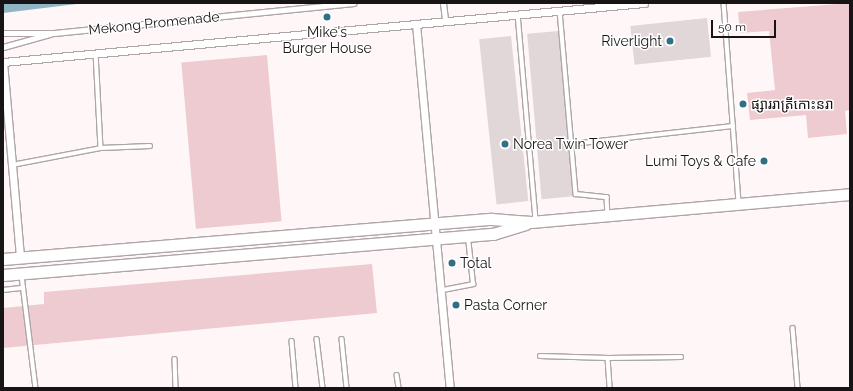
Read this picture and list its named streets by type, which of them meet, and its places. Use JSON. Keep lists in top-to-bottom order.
{
  "streets": {
    "street": ["Mekong Promenade"]
  },
  "places": [
    "Mike's Burger House",
    "Riverlight",
    "ផ្សាររាត្រីកោះនរា",
    "Norea Twin Tower",
    "Lumi Toys & Cafe",
    "Total",
    "Pasta Corner"
  ],
  "scale_bar": "50 m"
}
